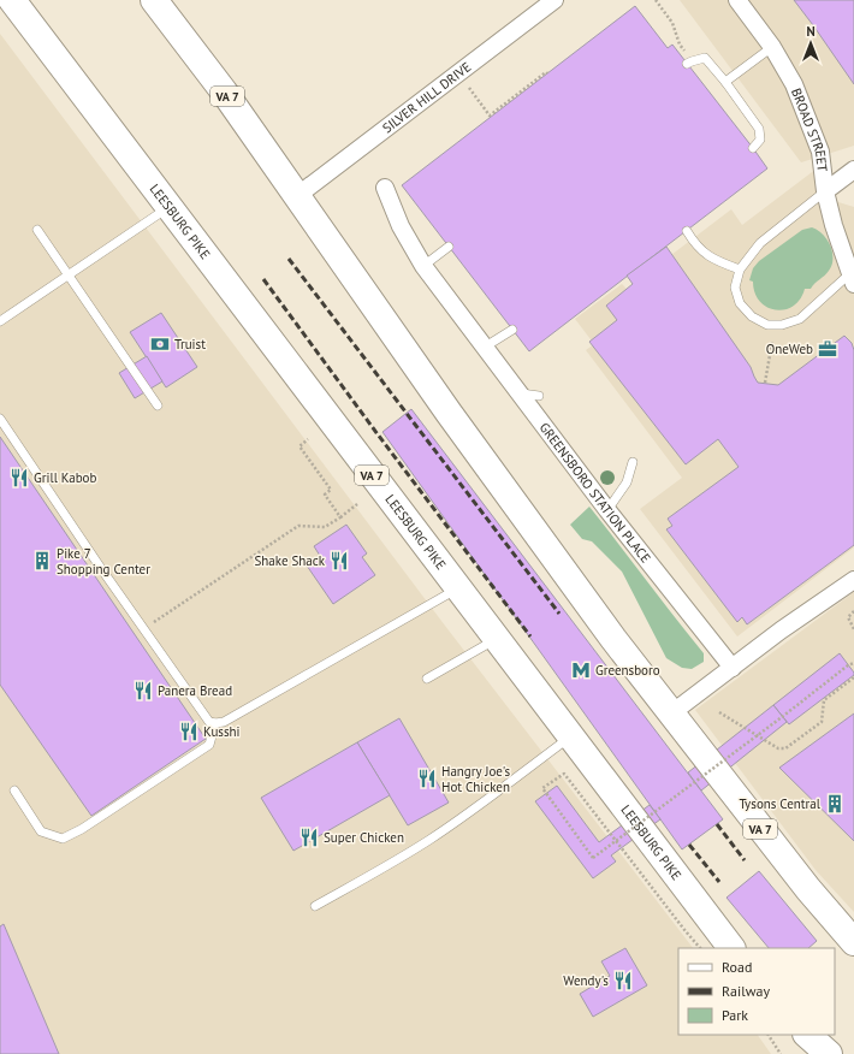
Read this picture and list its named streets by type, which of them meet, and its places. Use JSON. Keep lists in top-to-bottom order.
{
  "streets": {
    "highway": ["VA 7", "LEESBURG PIKE"],
    "street": ["SILVER HILL DRIVE", "BROAD STREET", "GREENSBORO STATION PLACE"]
  },
  "crossings": [
    ["VA 7", "SILVER HILL DRIVE"]
  ],
  "places": {
    "bank": ["Truist"],
    "office": ["OneWeb"],
    "restaurant": [
      "Grill Kabob",
      "Shake Shack",
      "Panera Bread",
      "Kusshi",
      "Hangry Joe's Hot Chicken",
      "Super Chicken",
      "Wendy's"
    ],
    "building": ["Pike 7 Shopping Center", "Tysons Central"],
    "metro station": ["Greensboro"]
  },
  "legend": ["Road", "Railway", "Park"],
  "north": "top"
}
